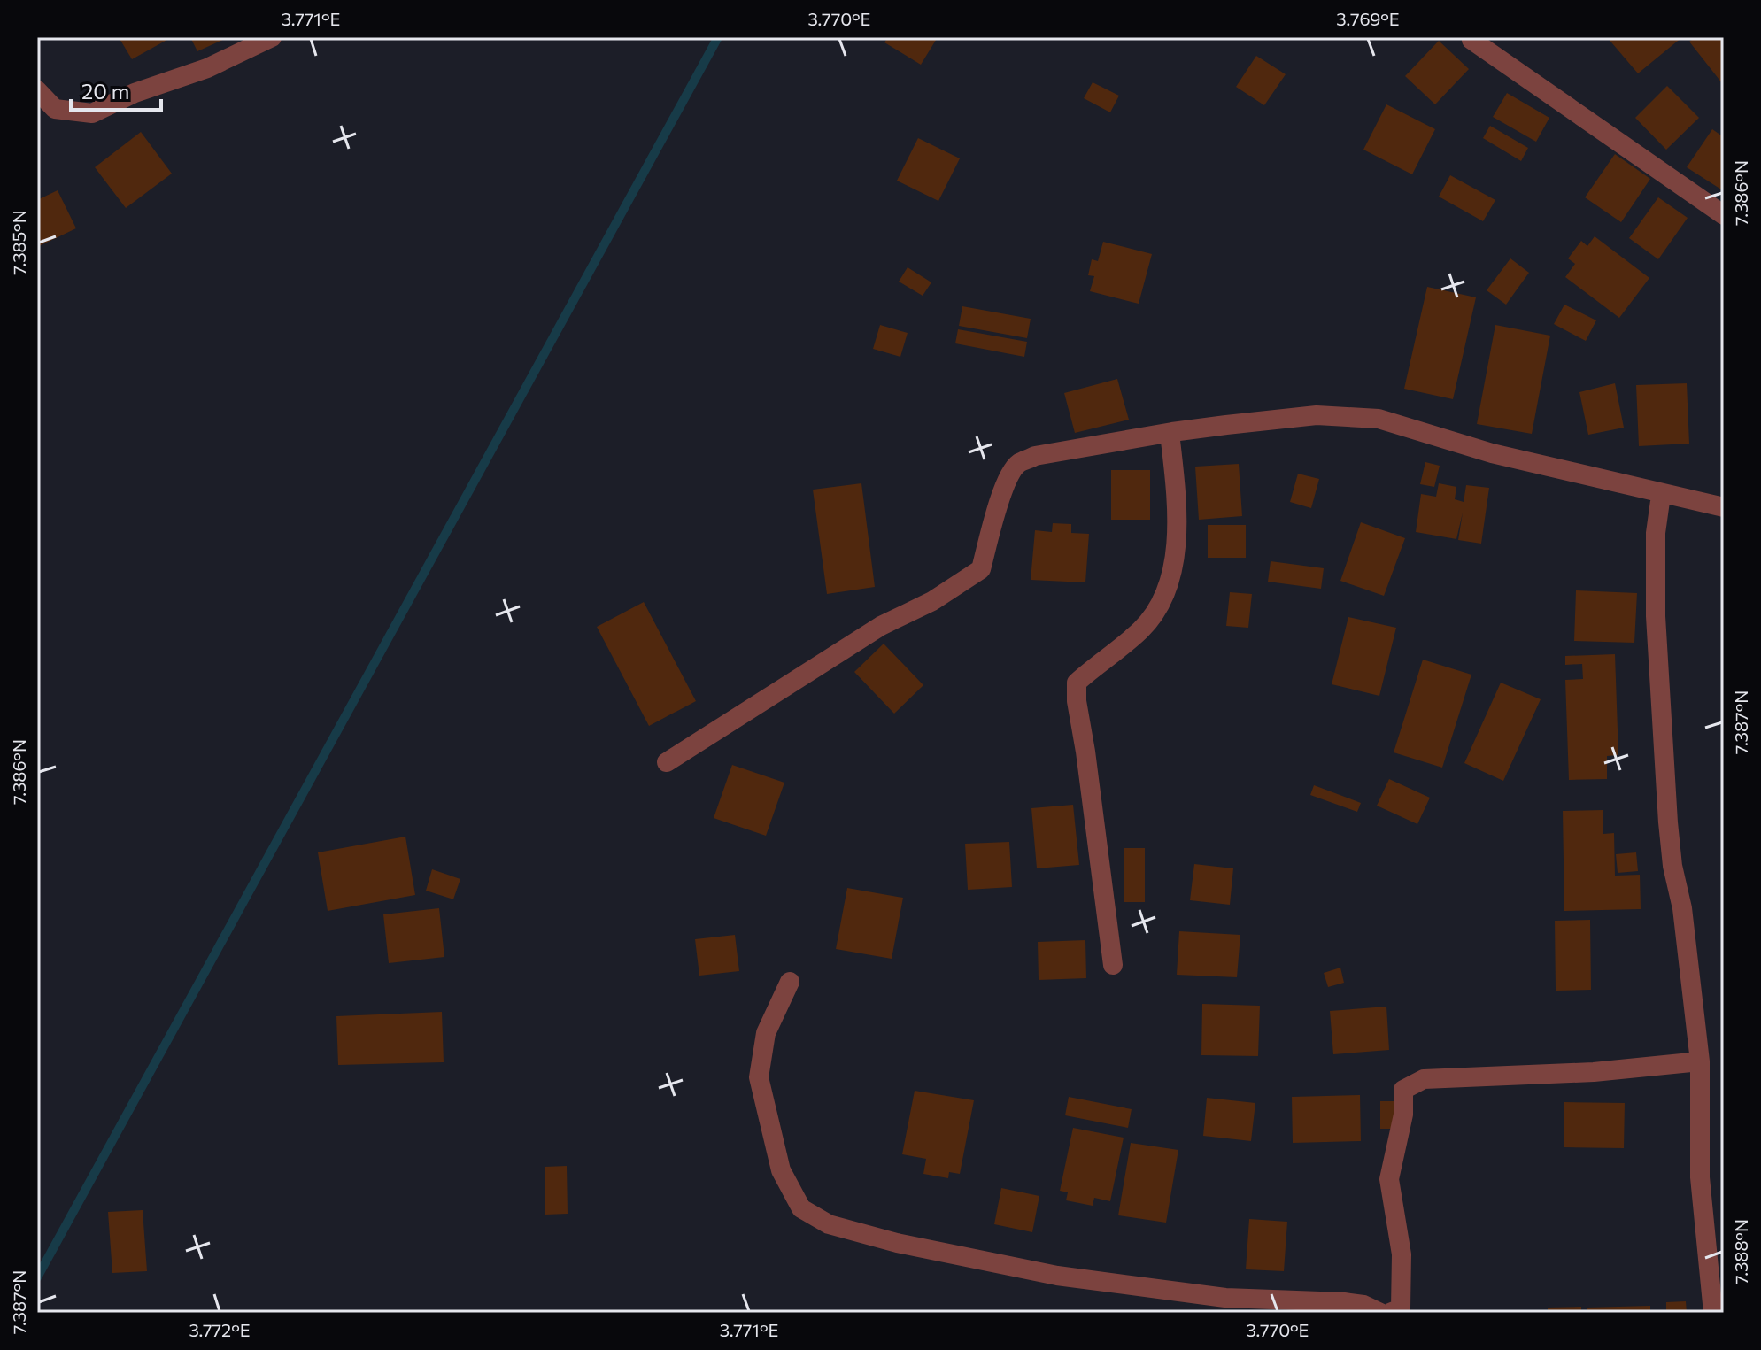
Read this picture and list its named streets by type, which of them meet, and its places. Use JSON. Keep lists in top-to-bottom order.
{
  "scale_bar": "20 m",
  "coordinates": [
    "3.771°E",
    "3.770°E",
    "3.769°E",
    "7.386°N",
    "7.385°N",
    "7.387°N",
    "7.388°N",
    "3.772°E"
  ]
}
